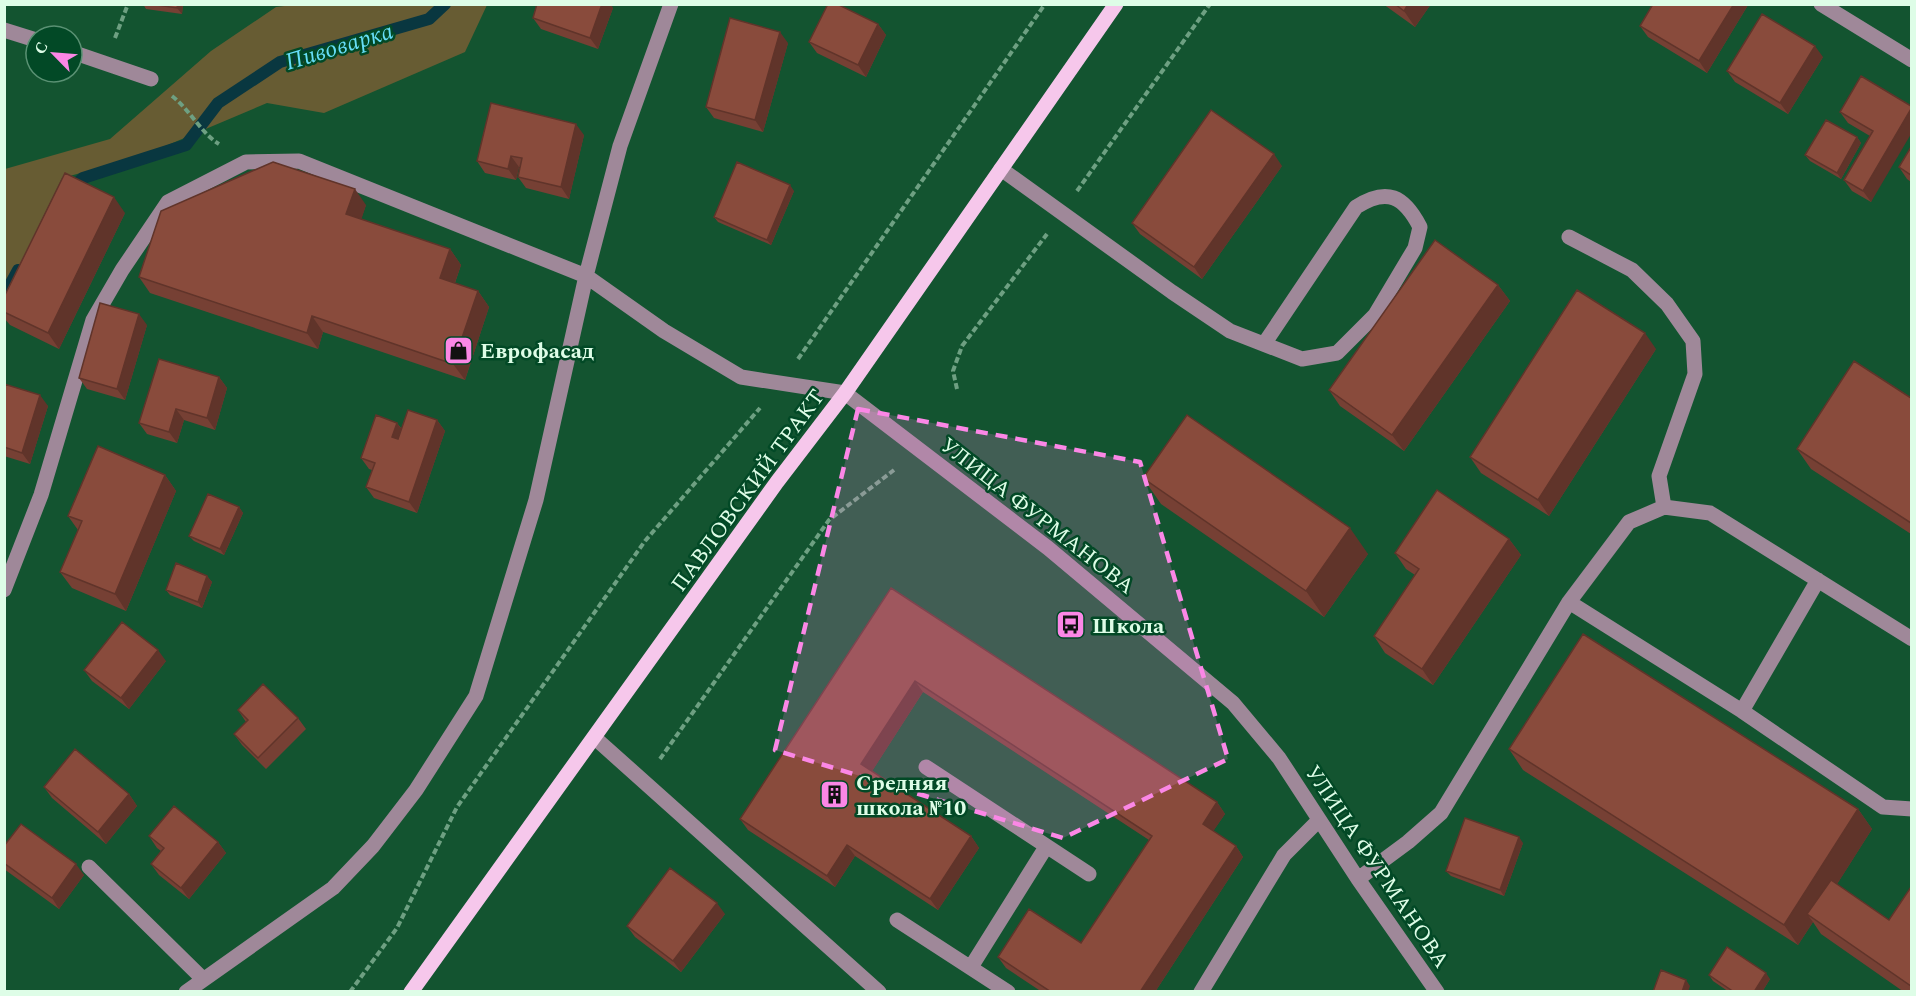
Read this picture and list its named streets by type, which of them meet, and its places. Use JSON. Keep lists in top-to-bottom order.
{
  "streets": {
    "main road": ["ПАВЛОВСКИЙ ТРАКТ"],
    "street": ["УЛИЦА ФУРМАНОВА"]
  },
  "crossings": [
    ["ПАВЛОВСКИЙ ТРАКТ", "УЛИЦА ФУРМАНОВА"]
  ],
  "water": ["Пивоварка"],
  "places": {
    "shop": ["Еврофасад"],
    "bus stop": ["Школа"],
    "building": ["Средняя школа №10"]
  },
  "north": "top left"
}
